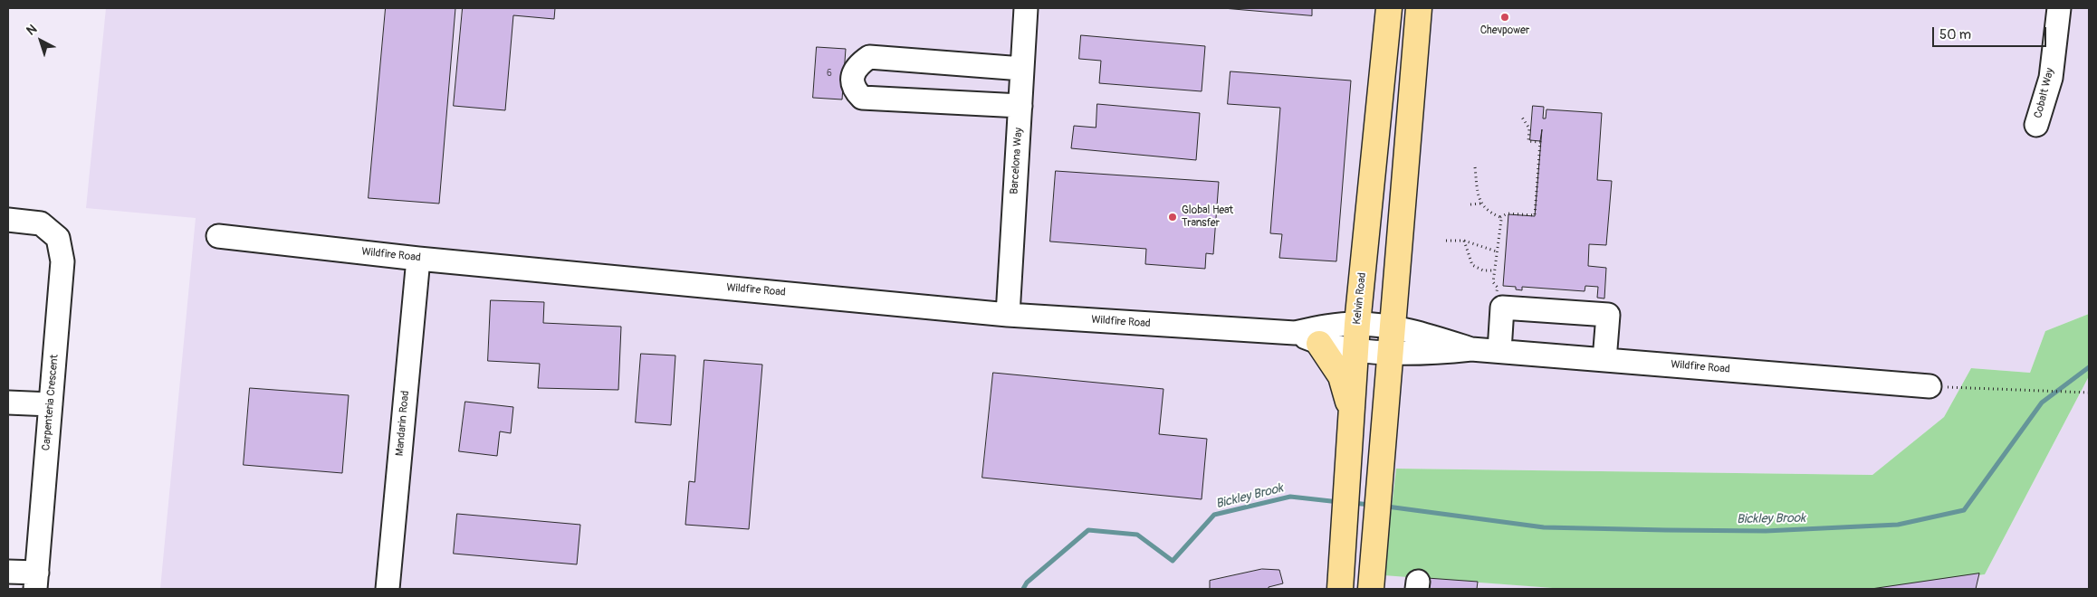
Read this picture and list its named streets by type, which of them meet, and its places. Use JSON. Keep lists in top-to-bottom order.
{
  "streets": {
    "main road": ["Kelvin Road"],
    "street": [
      "Cobalt Way",
      "Barcelona Way",
      "Wildfire Road",
      "Carpenteria Crescent",
      "Mandarin Road"
    ]
  },
  "crossings": [
    ["Barcelona Way", "Wildfire Road"],
    ["Wildfire Road", "Kelvin Road"],
    ["Wildfire Road", "Mandarin Road"]
  ],
  "water": ["Bickley Brook"],
  "places": ["Chevpower", "Global Heat Transfer"],
  "house_numbers": ["6"],
  "scale_bar": "50 m",
  "north": "top left"
}
